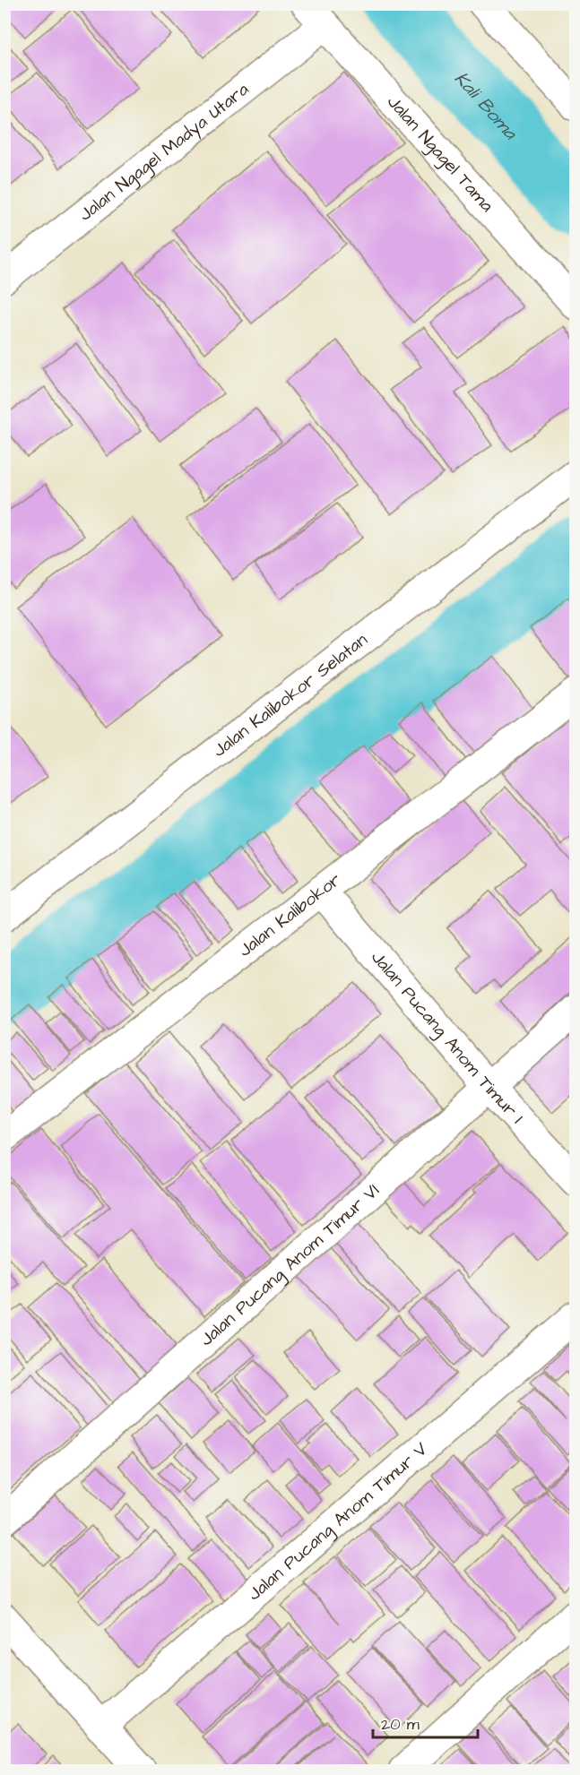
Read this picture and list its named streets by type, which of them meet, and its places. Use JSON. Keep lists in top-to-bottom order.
{
  "streets": {
    "street": [
      "Jalan Ngagel Madya Utara",
      "Jalan Ngagel Tama",
      "Jalan Kalibokor Selatan",
      "Jalan Kalibokor",
      "Jalan Pucang Anom Timur I",
      "Jalan Pucang Anom Timur VI",
      "Jalan Pucang Anom Timur V"
    ]
  },
  "crossings": [
    ["Jalan Ngagel Madya Utara", "Jalan Ngagel Tama"],
    ["Jalan Kalibokor", "Jalan Pucang Anom Timur I"],
    ["Jalan Pucang Anom Timur I", "Jalan Pucang Anom Timur VI"]
  ],
  "water": ["Kali Boma"],
  "scale_bar": "20 m"
}
